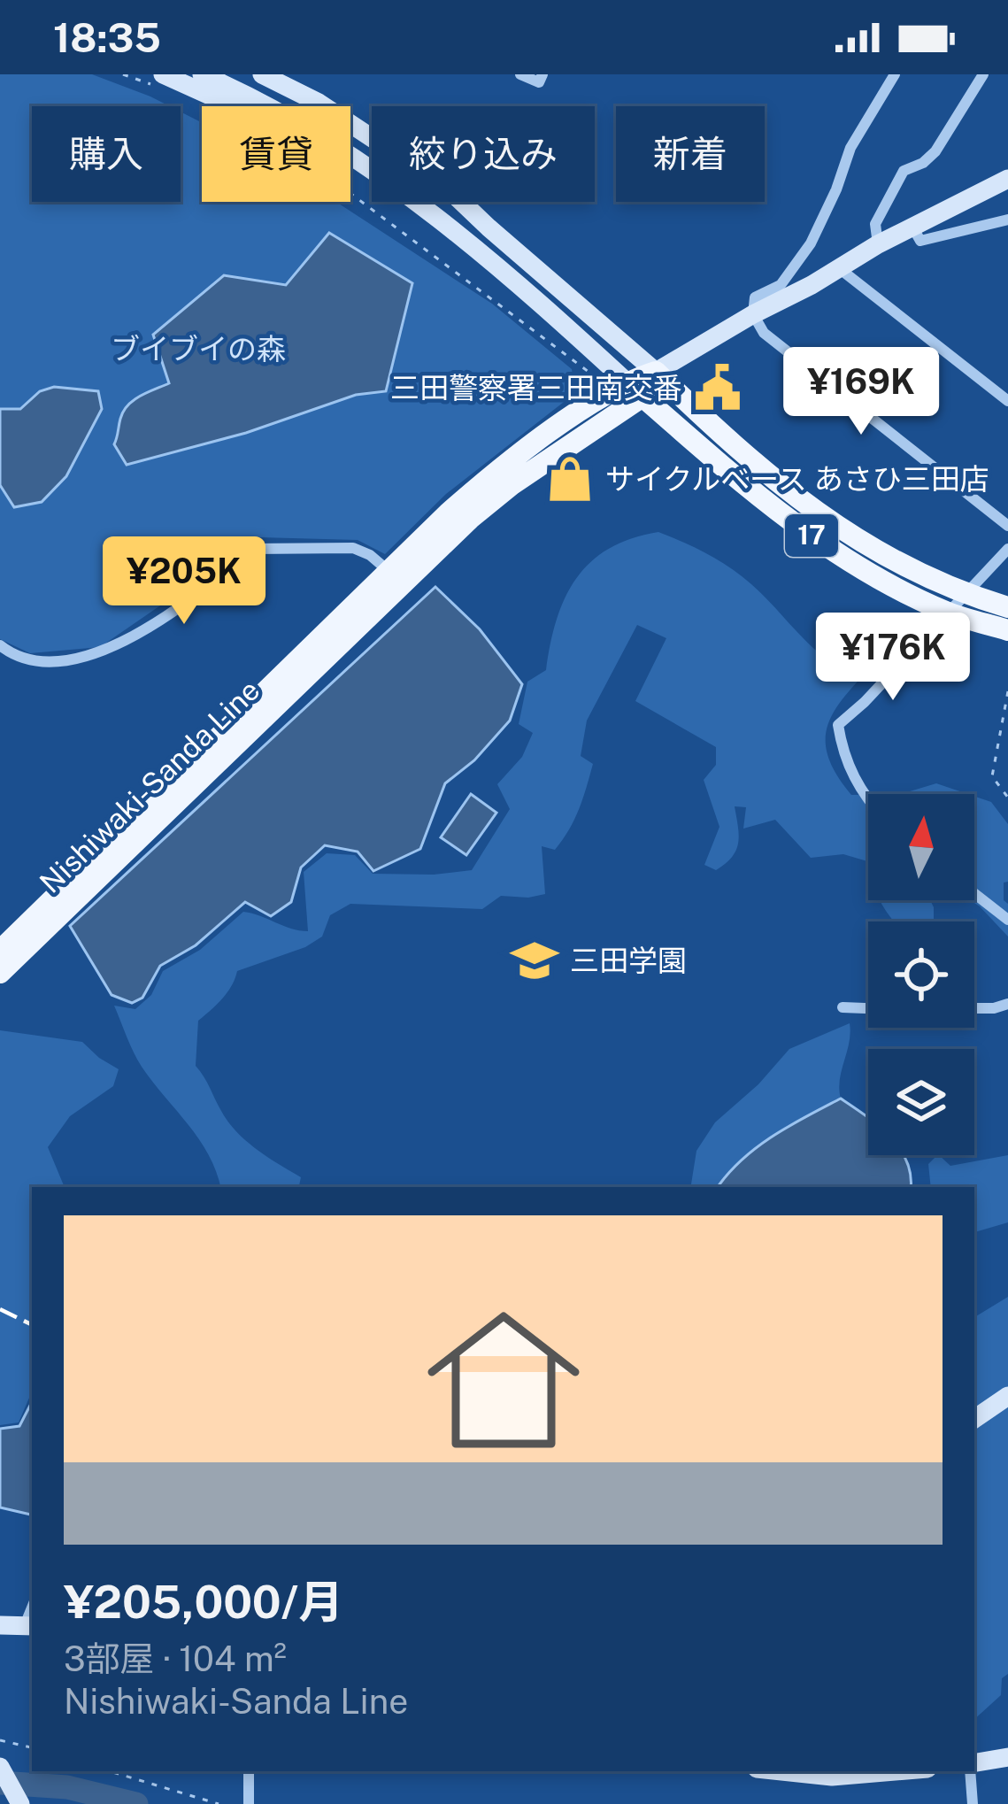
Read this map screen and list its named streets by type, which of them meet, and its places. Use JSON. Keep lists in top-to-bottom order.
{
  "streets": {
    "main road": ["17", "Nishiwaki-Sanda Line"]
  },
  "crossings": [
    ["17", "Nishiwaki-Sanda Line"]
  ],
  "parks": ["ブイブイの森"],
  "places": {
    "public building": ["三田警察署三田南交番"],
    "shop": ["サイクルベース あさひ三田店"],
    "school or university": ["三田学園"]
  },
  "north": "top",
  "page": {
    "status": "18:35",
    "chip": [
      "購入",
      "賃貸",
      "絞り込み",
      "新着"
    ],
    "price": ["¥169K", "¥205K", "¥176K"],
    "list": [
      {
        "name": "¥205,000/月",
        "note": "3部屋 · 104 m² · Nishiwaki-Sanda Line"
      }
    ]
  }
}
